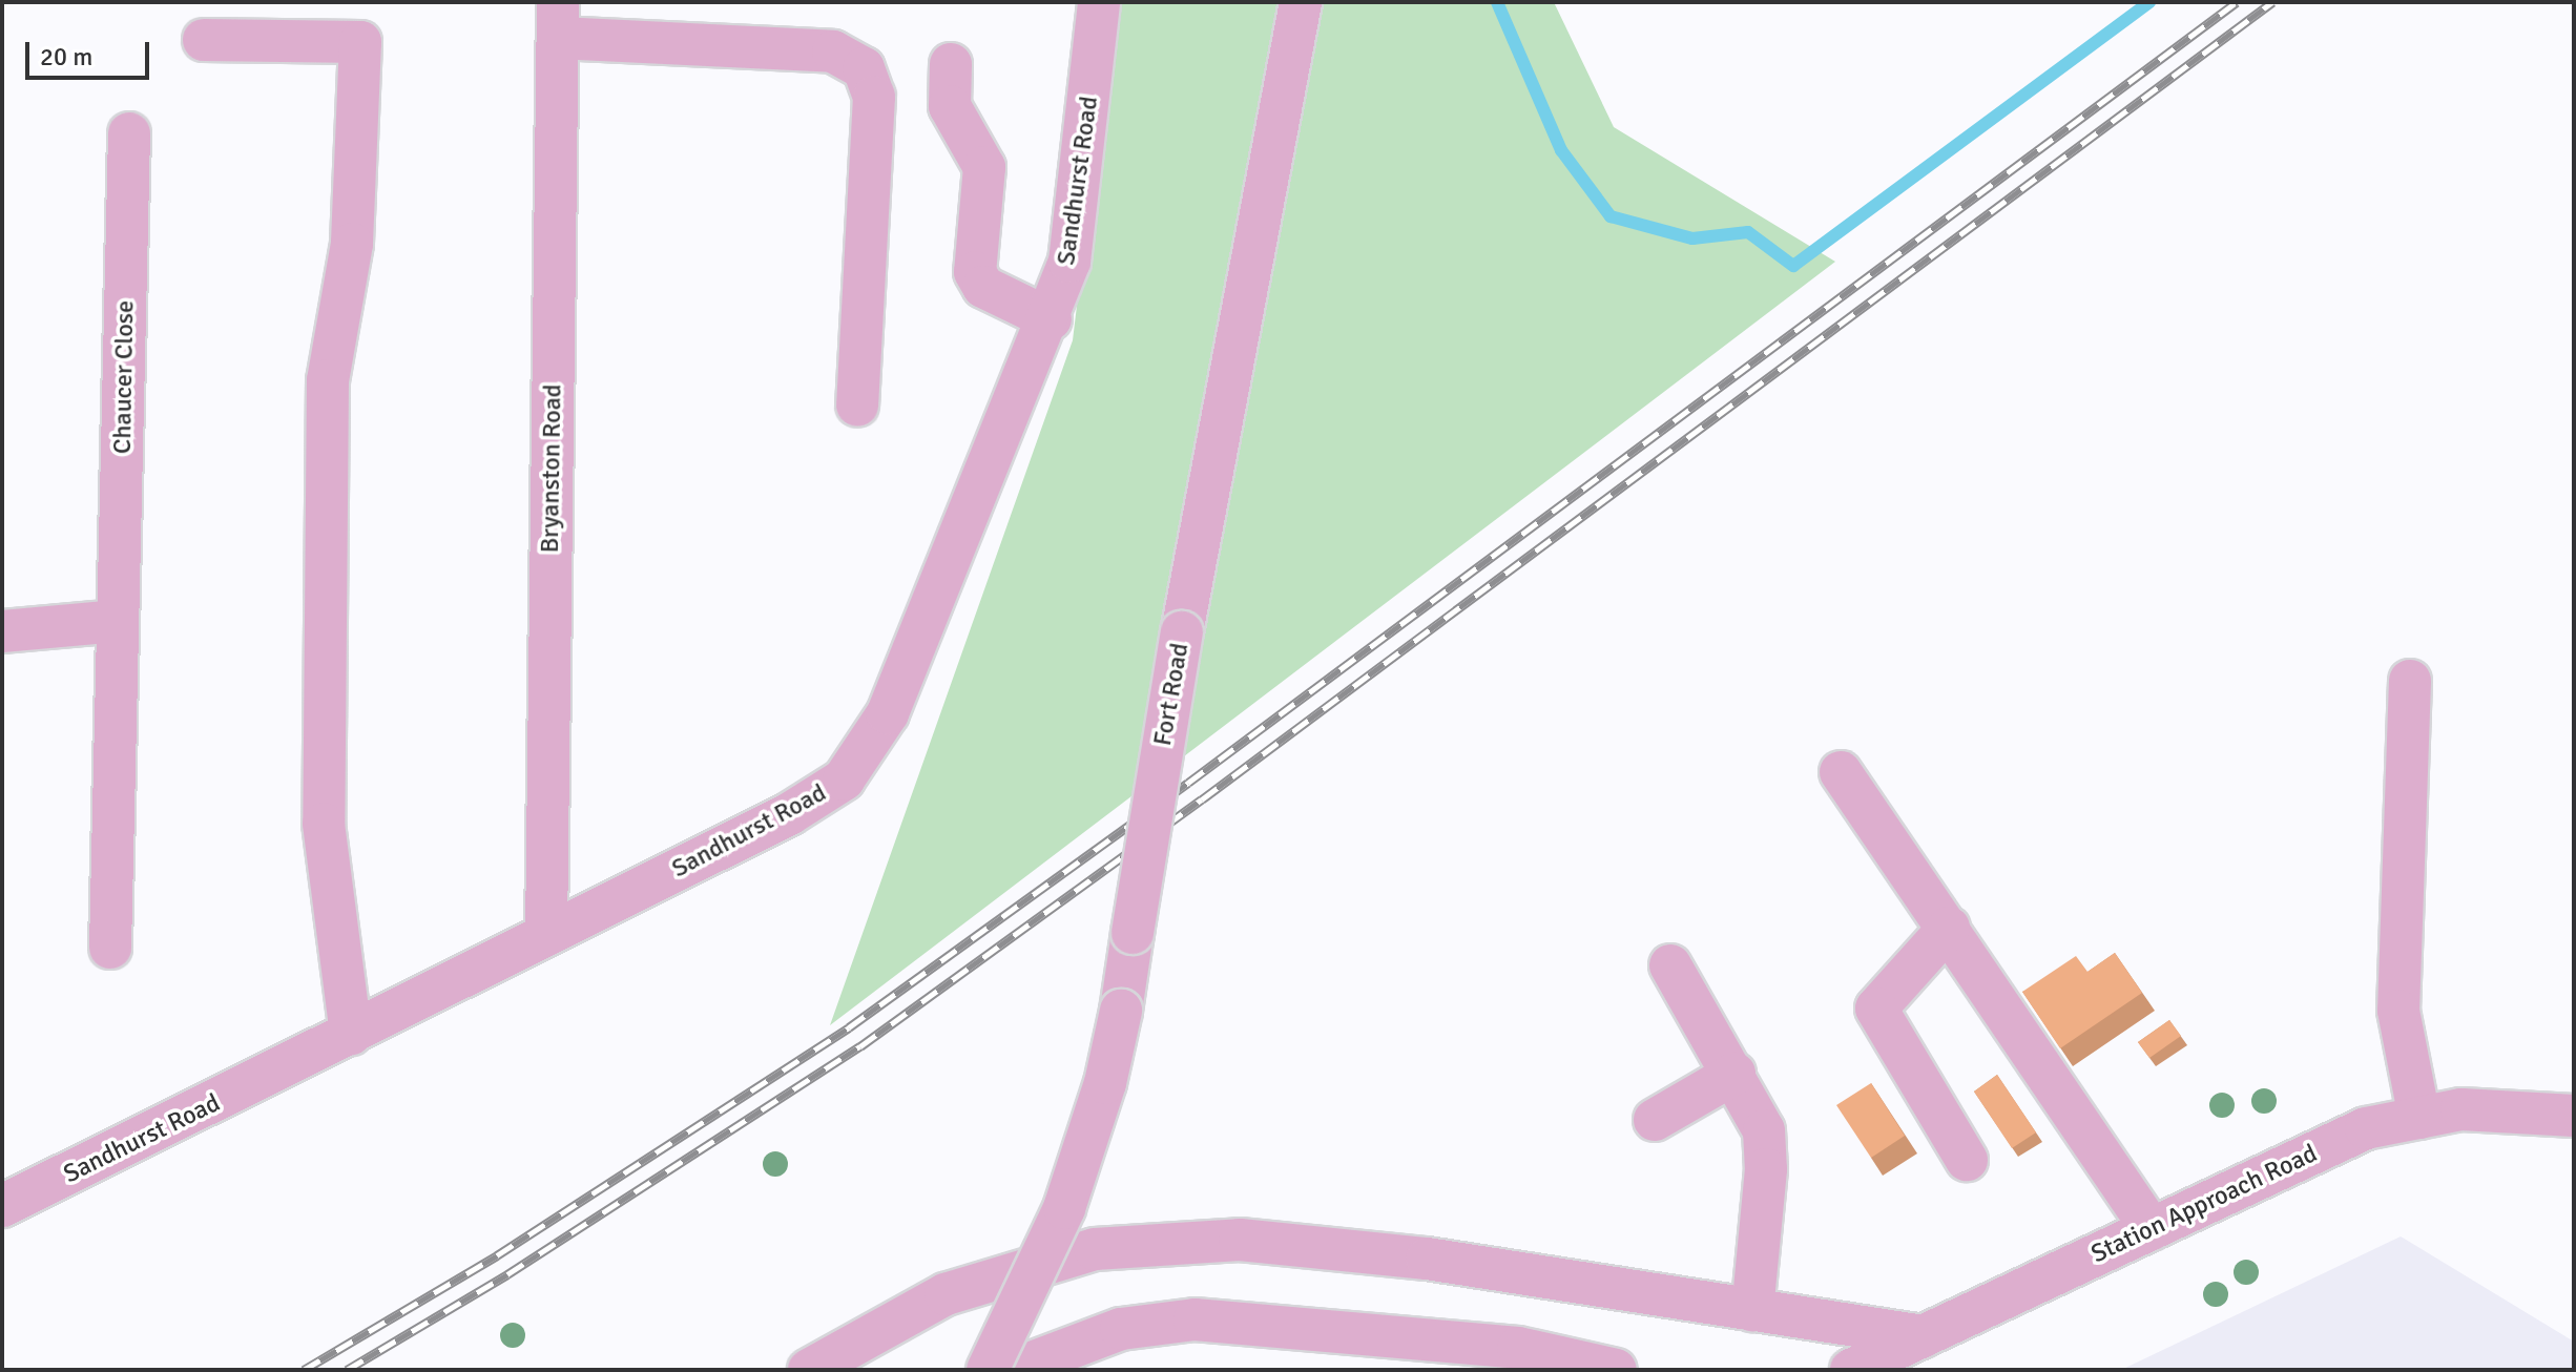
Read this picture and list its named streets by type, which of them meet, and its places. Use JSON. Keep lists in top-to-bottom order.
{
  "streets": {
    "street": [
      "Sandhurst Road",
      "Chaucer Close",
      "Bryanston Road",
      "Fort Road",
      "Station Approach Road"
    ]
  },
  "crossings": [
    ["Sandhurst Road", "Bryanston Road"]
  ],
  "scale_bar": "20 m"
}
